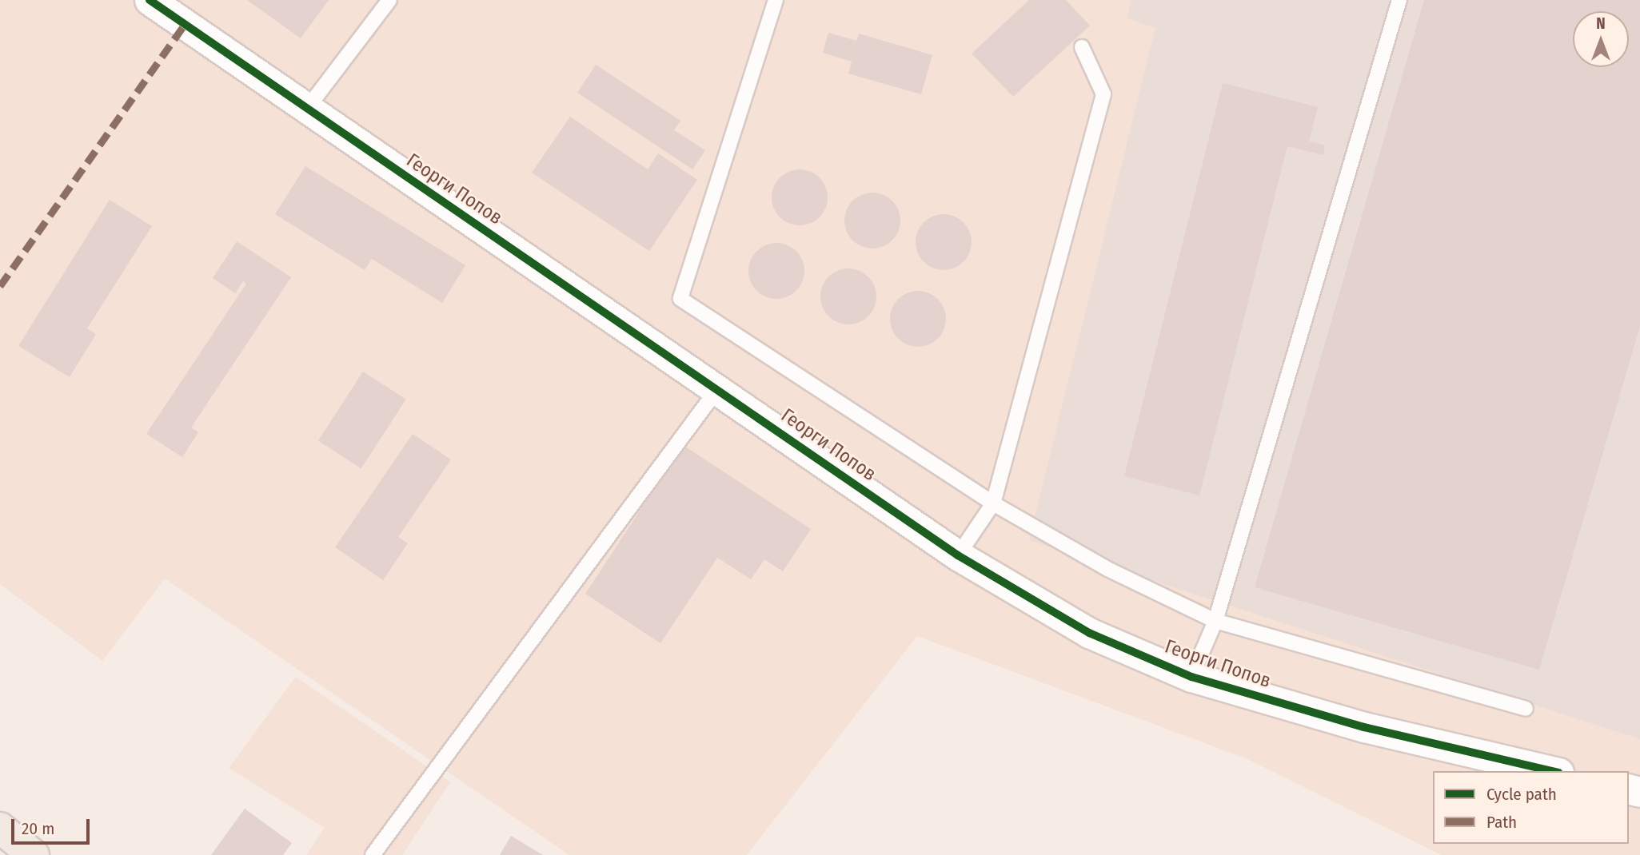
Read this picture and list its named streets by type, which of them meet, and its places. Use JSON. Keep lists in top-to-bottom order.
{
  "streets": {
    "street": ["Георги Попов"]
  },
  "legend": ["Cycle path", "Path"],
  "scale_bar": "20 m",
  "north": "top"
}
